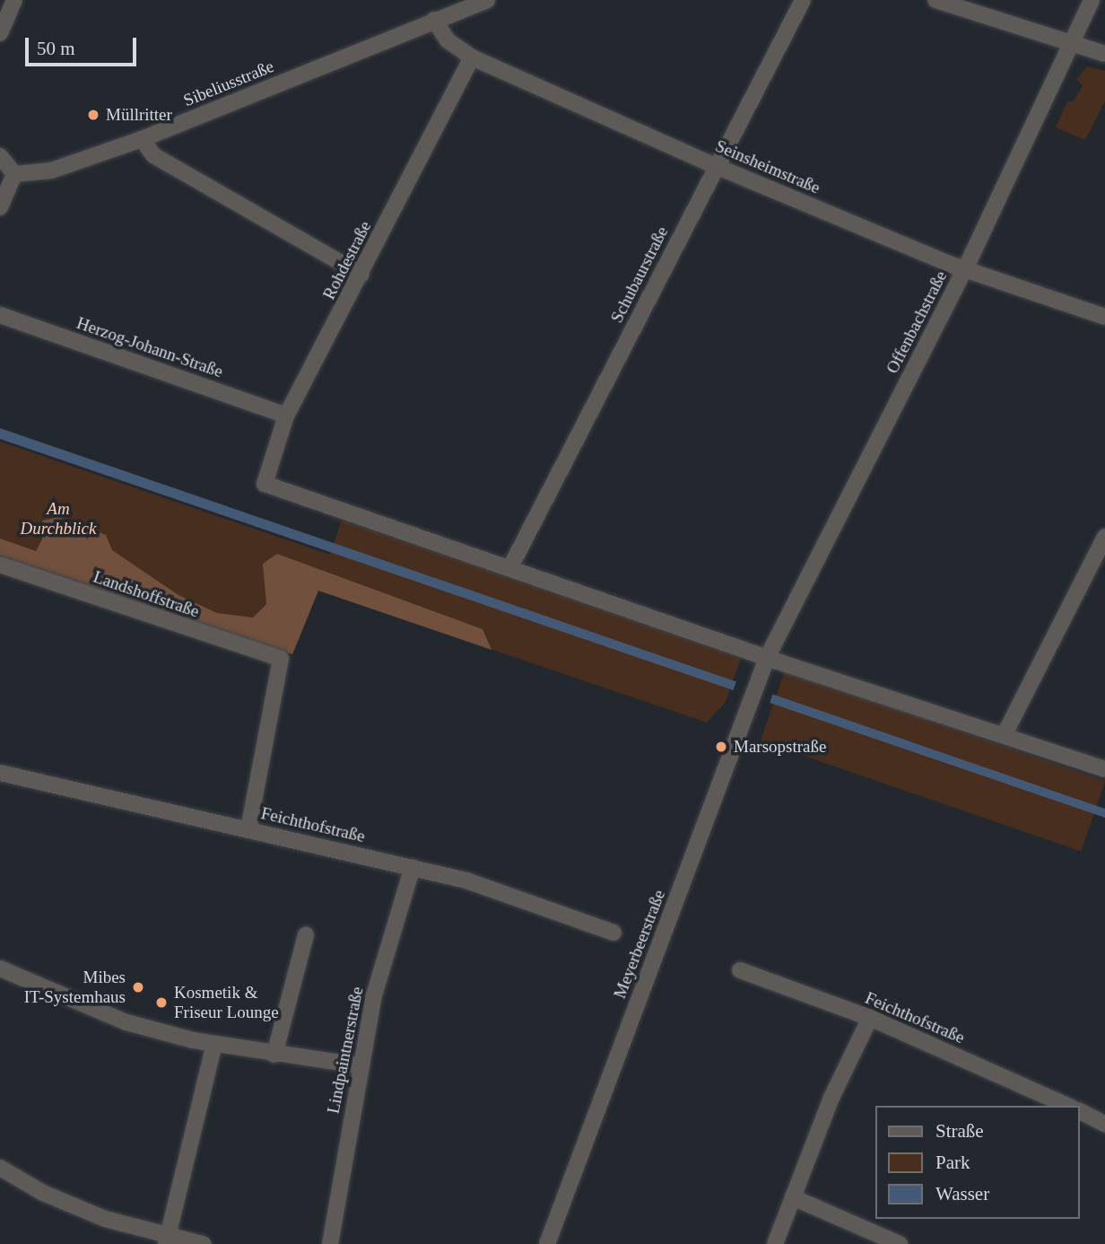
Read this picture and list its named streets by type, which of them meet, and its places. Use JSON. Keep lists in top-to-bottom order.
{
  "streets": {
    "street": [
      "Sibeliusstraße",
      "Seinsheimstraße",
      "Rohdestraße",
      "Schubaurstraße",
      "Offenbachstraße",
      "Herzog-Johann-Straße",
      "Landshoffstraße",
      "Feichthofstraße",
      "Meyerbeerstraße",
      "Lindpaintnerstraße"
    ]
  },
  "crossings": [
    ["Sibeliusstraße", "Seinsheimstraße"],
    ["Seinsheimstraße", "Rohdestraße"],
    ["Seinsheimstraße", "Schubaurstraße"],
    ["Seinsheimstraße", "Offenbachstraße"],
    ["Rohdestraße", "Schubaurstraße"],
    ["Rohdestraße", "Herzog-Johann-Straße"],
    ["Offenbachstraße", "Meyerbeerstraße"],
    ["Landshoffstraße", "Feichthofstraße"],
    ["Feichthofstraße", "Lindpaintnerstraße"]
  ],
  "parks": ["Am Durchblick"],
  "places": [
    "Müllritter",
    "Marsopstraße",
    "Mibes IT-Systemhaus",
    "Kosmetik & Friseur Lounge"
  ],
  "legend": ["Straße", "Park", "Wasser"],
  "scale_bar": "50 m"
}
